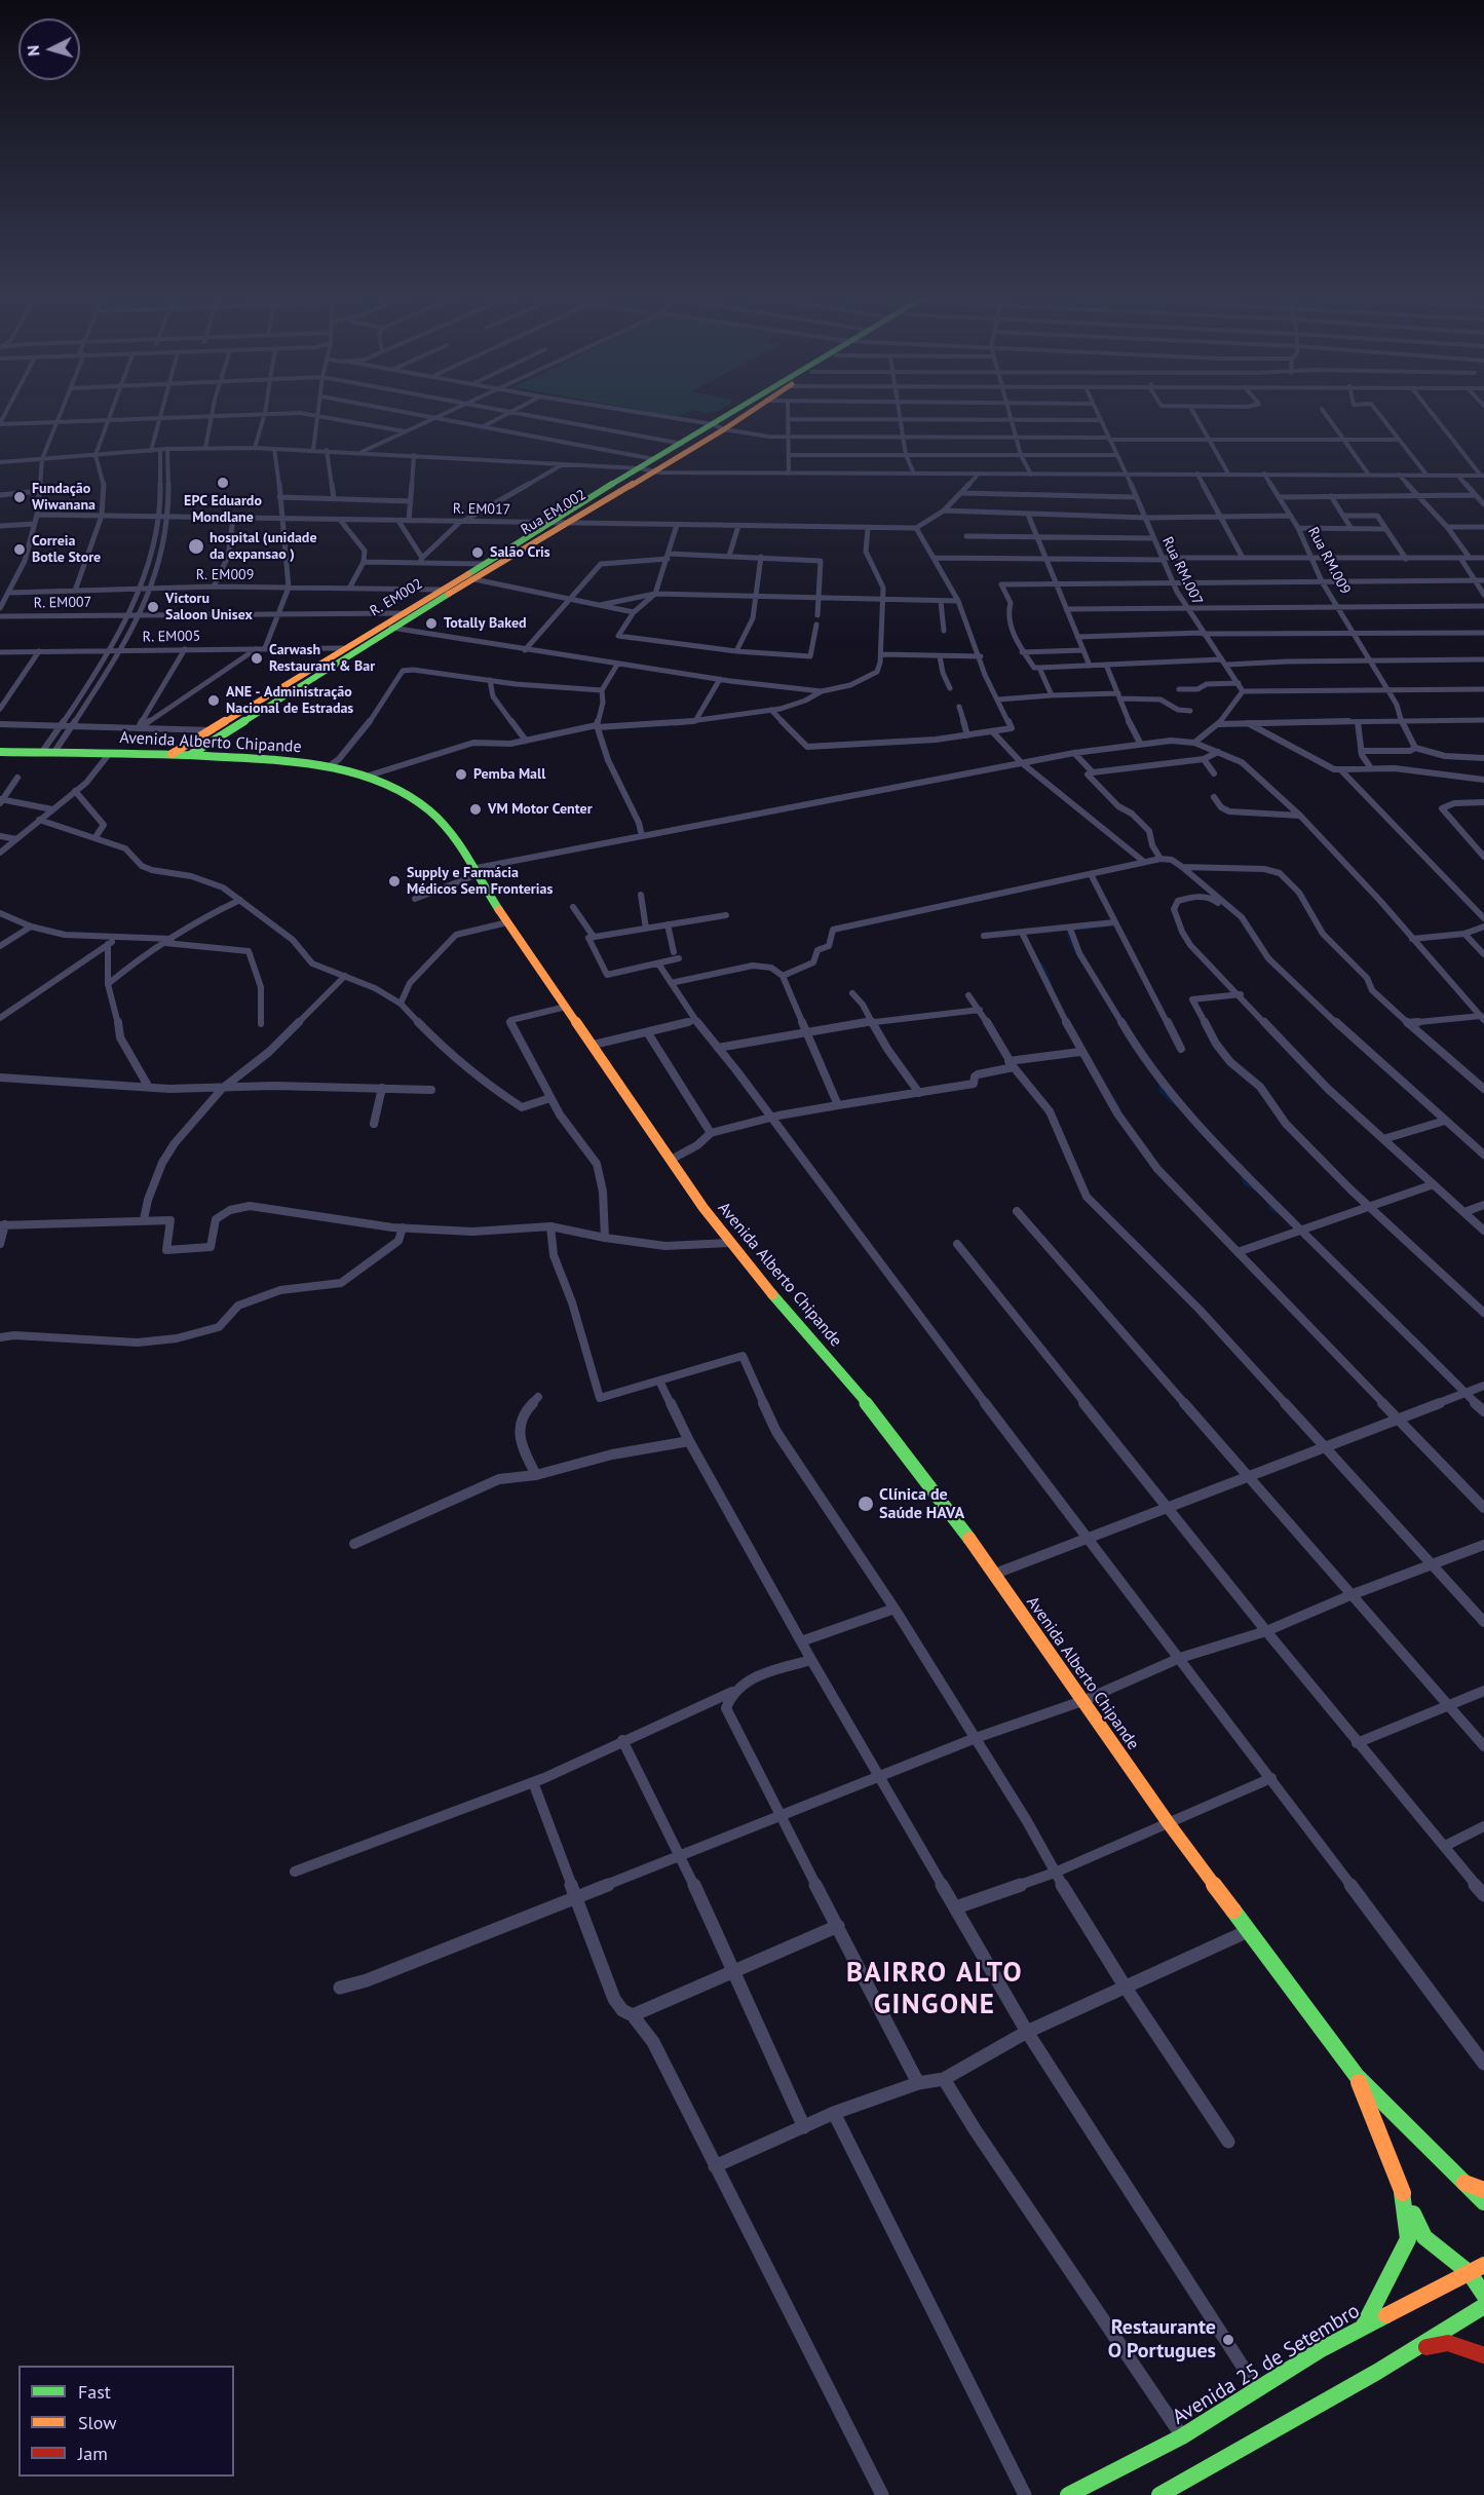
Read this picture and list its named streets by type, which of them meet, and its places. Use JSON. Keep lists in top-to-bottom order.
{
  "streets": {
    "main road": [
      "Rua EM.002",
      "R. EM002",
      "Avenida Alberto Chipande",
      "Avenida 25 de Setembro"
    ],
    "street": [
      "R. EM017",
      "Rua RM.009",
      "Rua RM.007",
      "R. EM009",
      "R. EM007",
      "R. EM005"
    ]
  },
  "crossings": [
    ["R. EM017", "Rua EM.002"],
    ["R. EM017", "R. EM002"],
    ["Rua EM.002", "R. EM002"],
    ["Rua EM.002", "Avenida Alberto Chipande"],
    ["R. EM009", "R. EM002"],
    ["R. EM002", "R. EM005"],
    ["R. EM002", "Avenida Alberto Chipande"]
  ],
  "districts": ["BAIRRO ALTO GINGONE"],
  "places": [
    "EPC Eduardo Mondlane",
    "Fundação Wiwanana",
    "hospital (unidade da expansao )",
    "Correia Botle Store",
    "Salão Cris",
    "Victoru Saloon Unisex",
    "Totally Baked",
    "Carwash Restaurant & Bar",
    "ANE - Administração Nacional de Estradas",
    "Pemba Mall",
    "VM Motor Center",
    "Supply e Farmácia Médicos Sem Fronterias",
    "Clínica de Saúde HAVA",
    "Restaurante O Portugues"
  ],
  "legend": ["Fast", "Slow", "Jam"],
  "north": "left"
}
